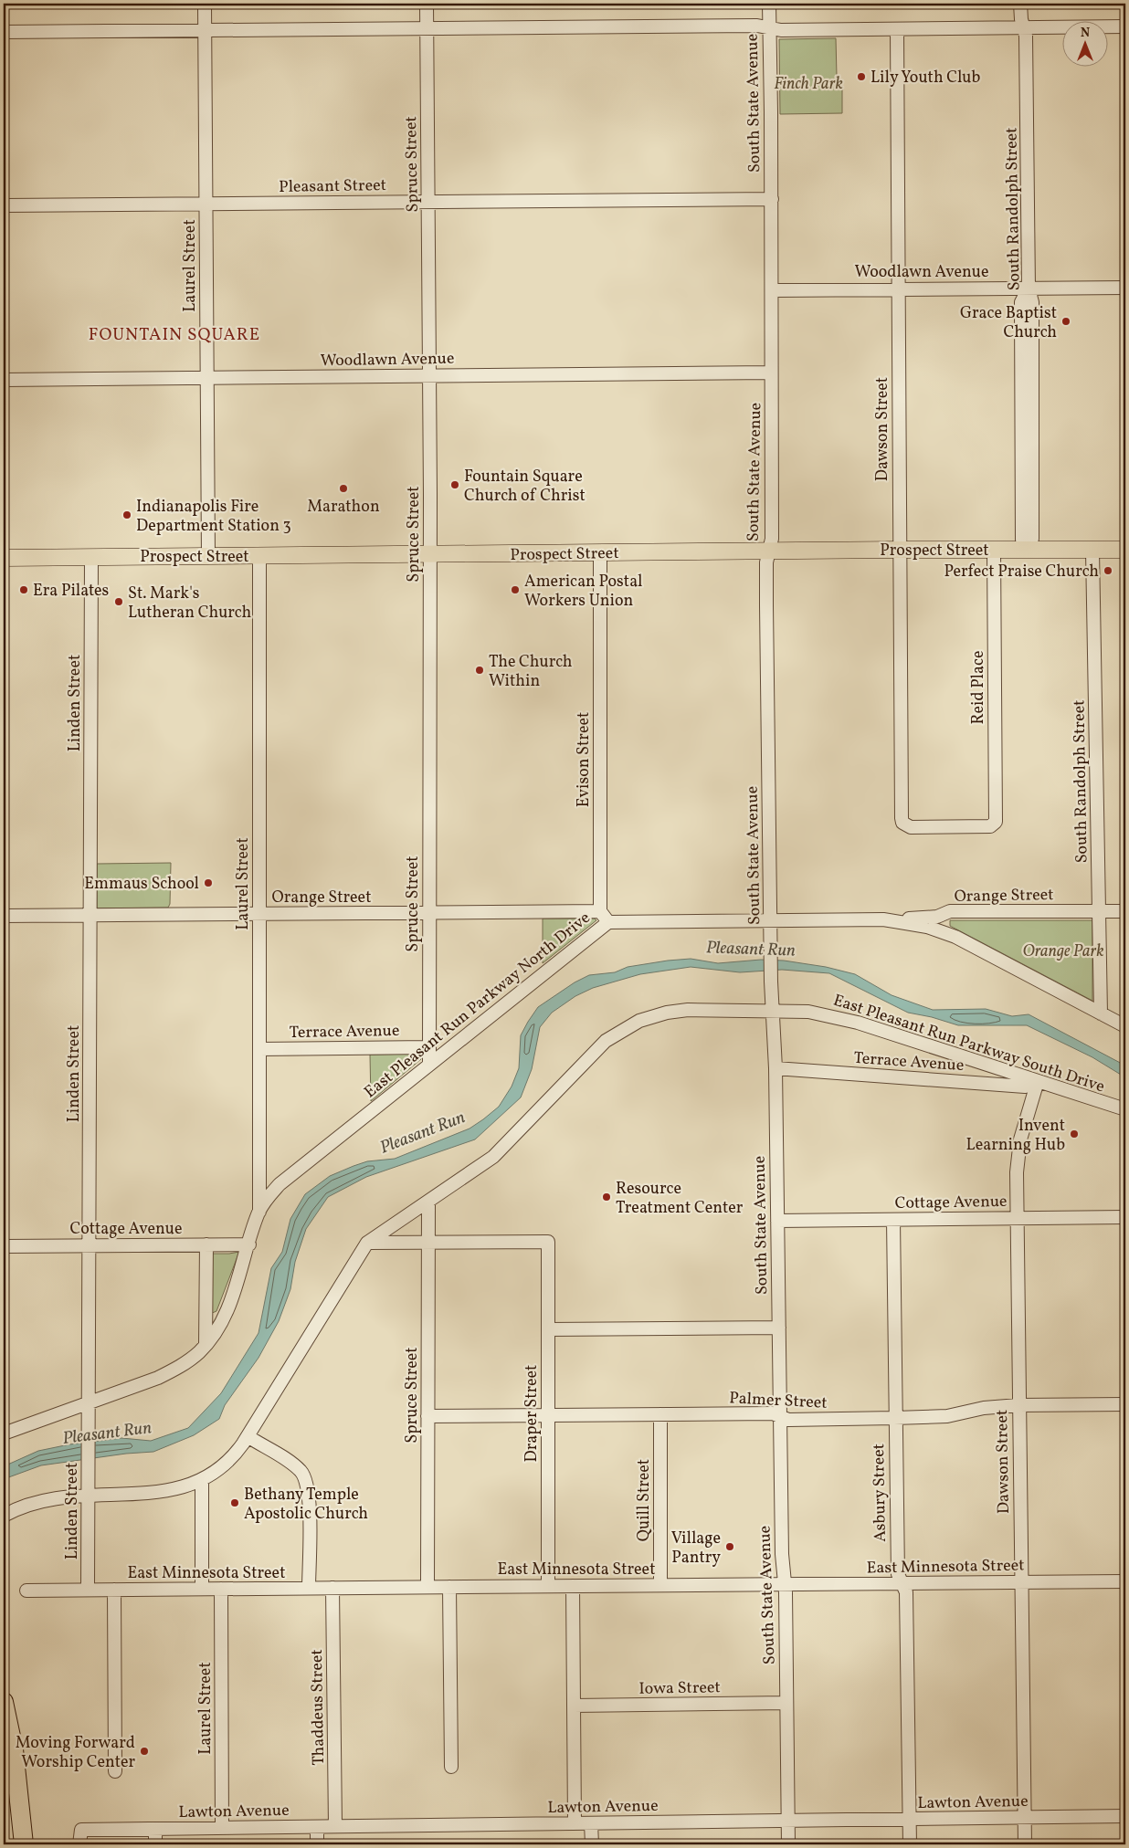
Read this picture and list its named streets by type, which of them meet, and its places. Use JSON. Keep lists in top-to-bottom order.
{
  "streets": {
    "main road": ["Prospect Street"],
    "street": [
      "South State Avenue",
      "Spruce Street",
      "Pleasant Street",
      "South Randolph Street",
      "Laurel Street",
      "Woodlawn Avenue",
      "Dawson Street",
      "Reid Place",
      "Linden Street",
      "Evison Street",
      "Orange Street",
      "East Pleasant Run Parkway North Drive",
      "Terrace Avenue",
      "East Pleasant Run Parkway South Drive",
      "Cottage Avenue",
      "Palmer Street",
      "Draper Street",
      "Asbury Street",
      "Quill Street",
      "East Minnesota Street",
      "Iowa Street",
      "Thaddeus Street",
      "Lawton Avenue"
    ]
  },
  "crossings": [
    ["South State Avenue", "Pleasant Street"],
    ["South State Avenue", "Woodlawn Avenue"],
    ["South State Avenue", "Prospect Street"],
    ["South State Avenue", "East Pleasant Run Parkway North Drive"],
    ["South State Avenue", "Terrace Avenue"],
    ["South State Avenue", "East Pleasant Run Parkway South Drive"],
    ["South State Avenue", "Cottage Avenue"],
    ["South State Avenue", "Palmer Street"],
    ["South State Avenue", "East Minnesota Street"],
    ["South State Avenue", "Iowa Street"],
    ["South State Avenue", "Lawton Avenue"],
    ["Spruce Street", "Pleasant Street"],
    ["Spruce Street", "Woodlawn Avenue"],
    ["Spruce Street", "Prospect Street"],
    ["Spruce Street", "Orange Street"],
    ["Spruce Street", "East Pleasant Run Parkway North Drive"],
    ["Spruce Street", "Terrace Avenue"],
    ["Spruce Street", "East Pleasant Run Parkway South Drive"],
    ["Spruce Street", "Palmer Street"],
    ["Spruce Street", "Draper Street"],
    ["Spruce Street", "East Minnesota Street"],
    ["Pleasant Street", "Laurel Street"],
    ["South Randolph Street", "Woodlawn Avenue"],
    ["South Randolph Street", "Prospect Street"],
    ["South Randolph Street", "Orange Street"],
    ["South Randolph Street", "East Pleasant Run Parkway North Drive"],
    ["Laurel Street", "Woodlawn Avenue"],
    ["Laurel Street", "Prospect Street"],
    ["Laurel Street", "Orange Street"],
    ["Laurel Street", "East Pleasant Run Parkway North Drive"],
    ["Laurel Street", "Terrace Avenue"],
    ["Laurel Street", "East Minnesota Street"],
    ["Laurel Street", "Lawton Avenue"],
    ["Woodlawn Avenue", "Dawson Street"],
    ["Dawson Street", "Prospect Street"],
    ["Dawson Street", "Reid Place"],
    ["Dawson Street", "Terrace Avenue"],
    ["Dawson Street", "East Pleasant Run Parkway South Drive"],
    ["Dawson Street", "Cottage Avenue"],
    ["Dawson Street", "Palmer Street"],
    ["Dawson Street", "East Minnesota Street"],
    ["Dawson Street", "Lawton Avenue"],
    ["Prospect Street", "Reid Place"],
    ["Prospect Street", "Linden Street"],
    ["Prospect Street", "Evison Street"],
    ["Linden Street", "Orange Street"],
    ["Linden Street", "East Pleasant Run Parkway North Drive"],
    ["Linden Street", "East Pleasant Run Parkway South Drive"],
    ["Linden Street", "Cottage Avenue"],
    ["Linden Street", "East Minnesota Street"],
    ["Evison Street", "Orange Street"],
    ["Orange Street", "East Pleasant Run Parkway North Drive"],
    ["East Pleasant Run Parkway North Drive", "Cottage Avenue"],
    ["Terrace Avenue", "East Pleasant Run Parkway South Drive"],
    ["Cottage Avenue", "Asbury Street"],
    ["Palmer Street", "Draper Street"],
    ["Palmer Street", "Asbury Street"],
    ["Palmer Street", "Quill Street"],
    ["Draper Street", "East Minnesota Street"],
    ["Asbury Street", "East Minnesota Street"],
    ["Asbury Street", "Lawton Avenue"],
    ["Quill Street", "East Minnesota Street"],
    ["East Minnesota Street", "Thaddeus Street"],
    ["Thaddeus Street", "Lawton Avenue"]
  ],
  "districts": ["FOUNTAIN SQUARE"],
  "water": ["Pleasant Run"],
  "parks": ["Finch Park", "Orange Park"],
  "places": [
    "Lily Youth Club",
    "Grace Baptist Church",
    "Fountain Square Church of Christ",
    "Marathon",
    "Indianapolis Fire Department Station 3",
    "Perfect Praise Church",
    "Era Pilates",
    "American Postal Workers Union",
    "St. Mark's Lutheran Church",
    "The Church Within",
    "Emmaus School",
    "Invent Learning Hub",
    "Resource Treatment Center",
    "Bethany Temple Apostolic Church",
    "Village Pantry",
    "Moving Forward Worship Center"
  ],
  "north": "top"
}
